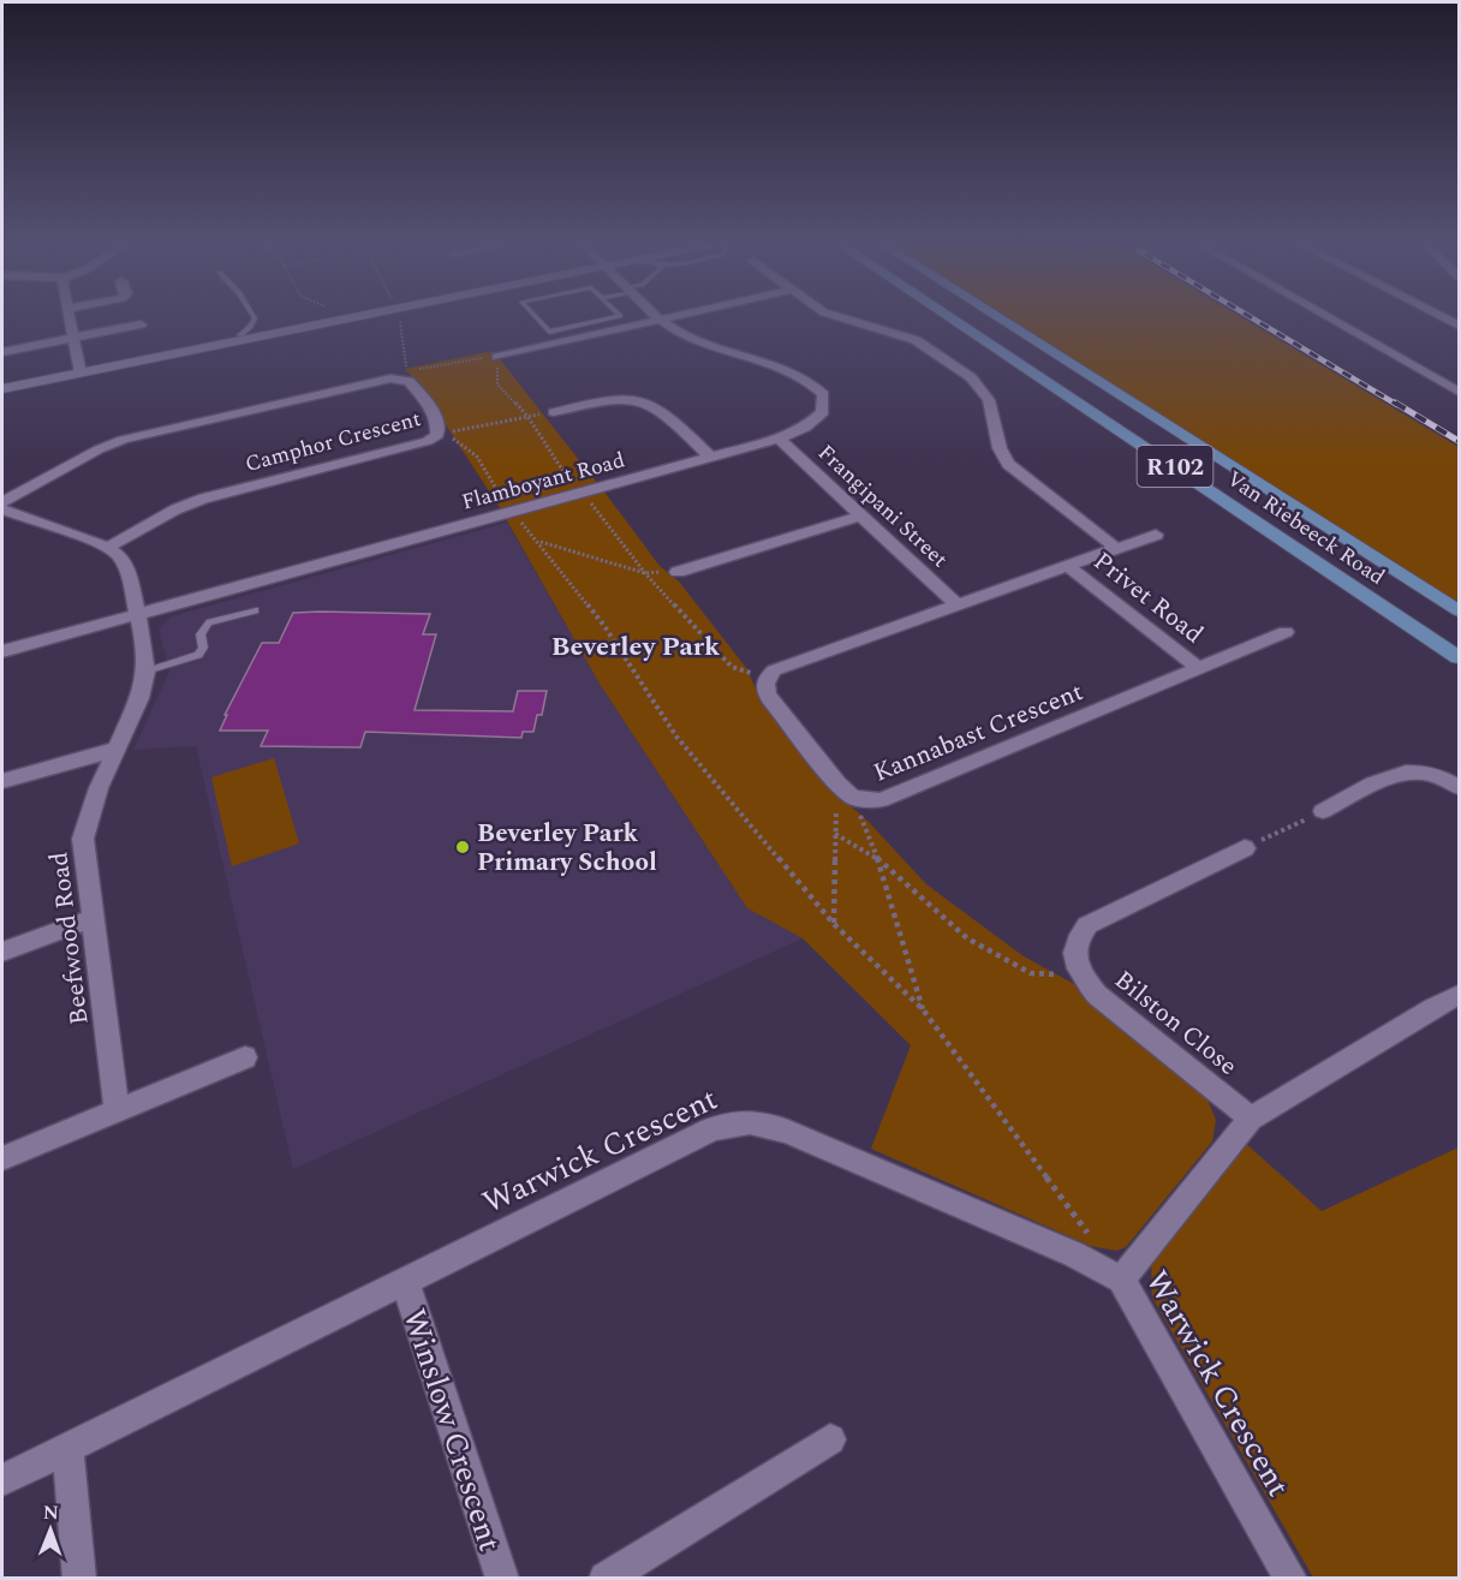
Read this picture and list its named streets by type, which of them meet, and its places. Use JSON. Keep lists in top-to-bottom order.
{
  "streets": {
    "main road": ["R102", "Van Riebeeck Road"],
    "street": [
      "Camphor Crescent",
      "Flamboyant Road",
      "Frangipani Street",
      "Privet Road",
      "Kannabast Crescent",
      "Beefwood Road",
      "Bilston Close",
      "Warwick Crescent",
      "Winslow Crescent"
    ]
  },
  "crossings": [
    ["Camphor Crescent", "Beefwood Road"],
    ["Flamboyant Road", "Frangipani Street"],
    ["Flamboyant Road", "Beefwood Road"],
    ["Privet Road", "Kannabast Crescent"],
    ["Warwick Crescent", "Winslow Crescent"]
  ],
  "districts": ["Beverley Park"],
  "places": ["Beverley Park Primary School"],
  "north": "top"
}
